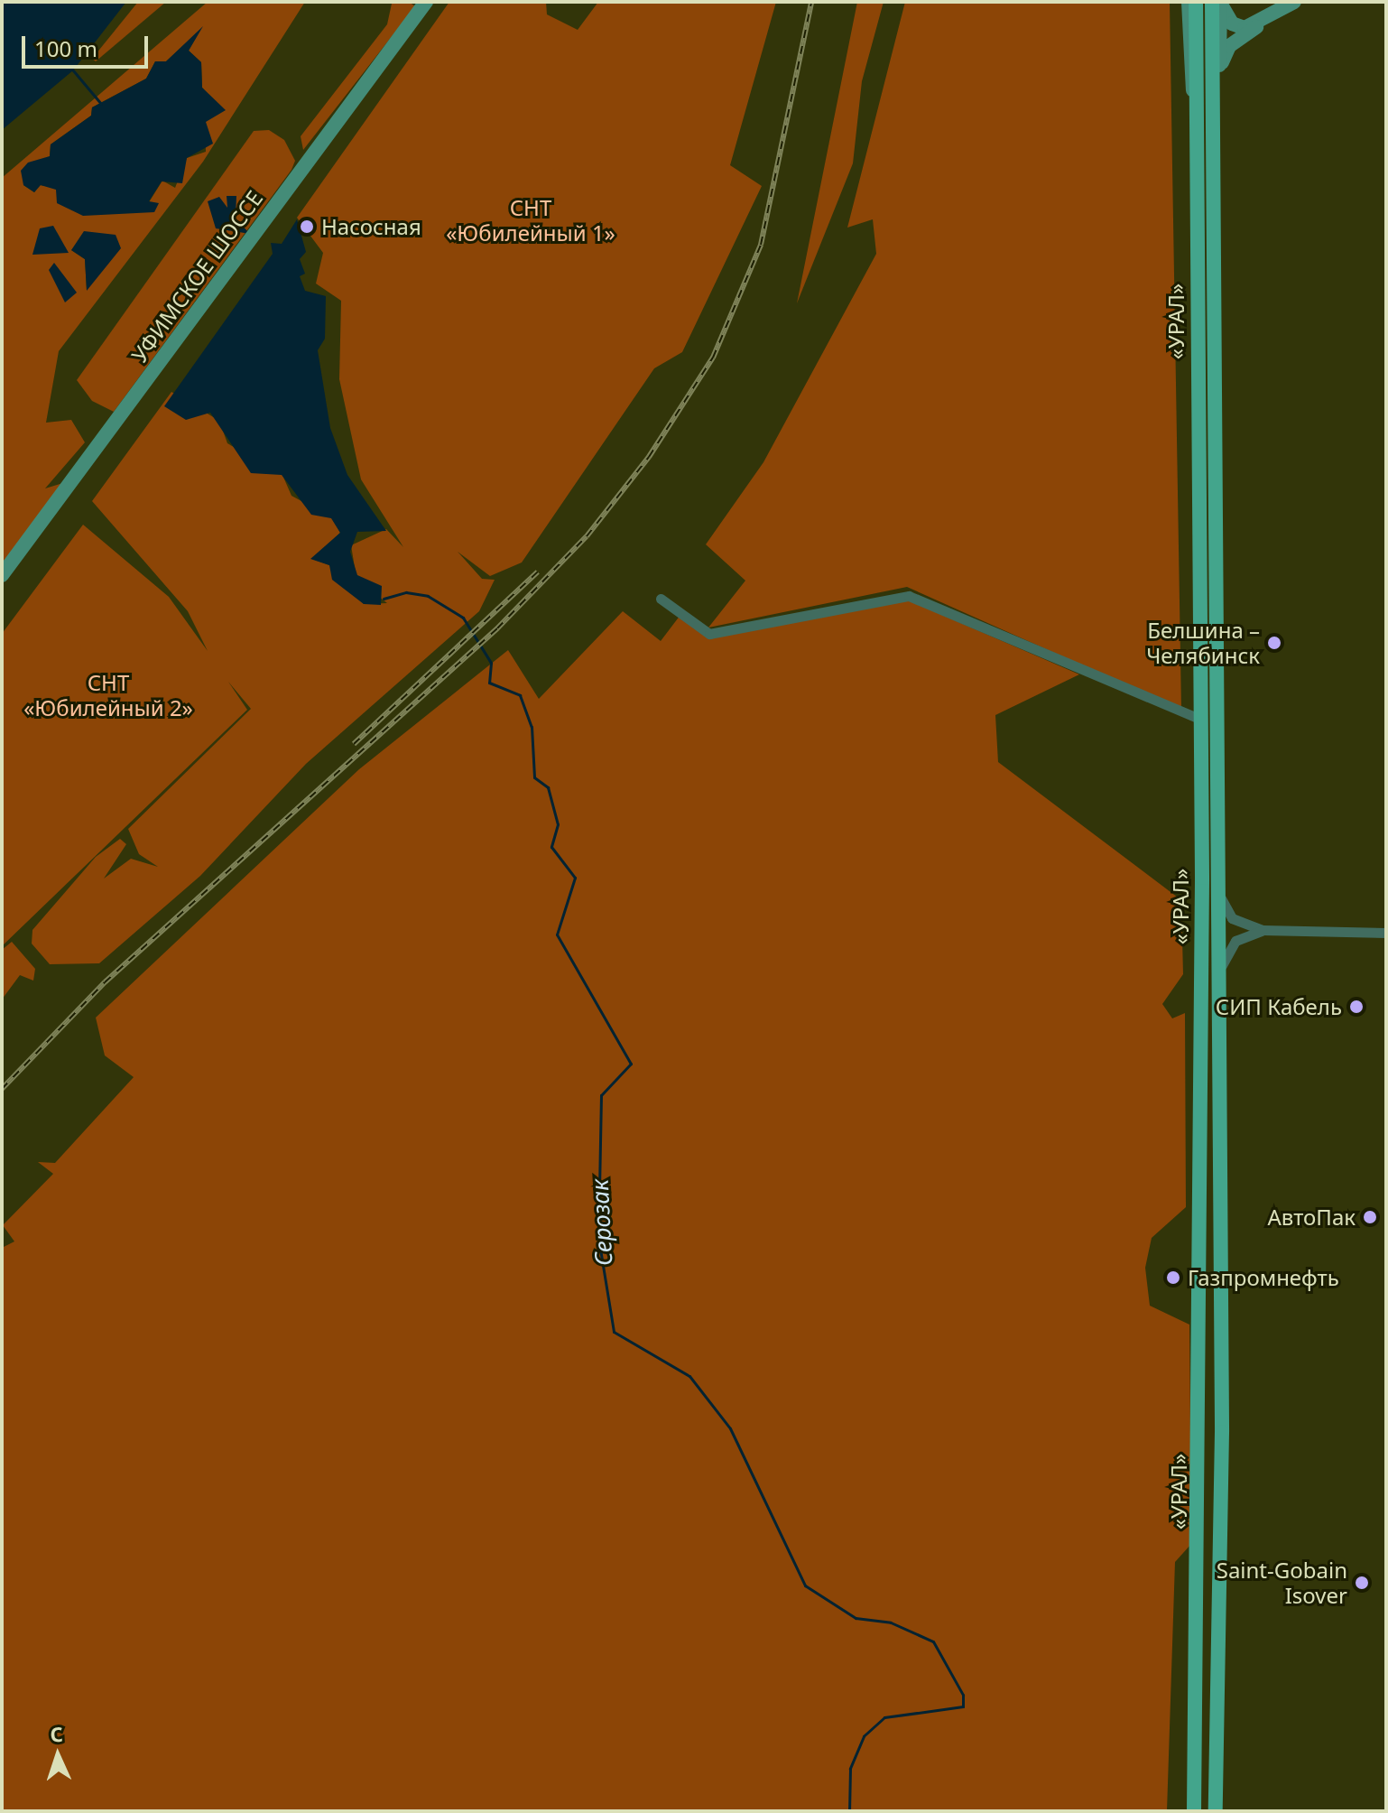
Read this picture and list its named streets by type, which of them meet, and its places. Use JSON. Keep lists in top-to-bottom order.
{
  "streets": {
    "main road": ["УФИМСКОЕ ШОССЕ", "«УРАЛ»"]
  },
  "water": ["Серозак"],
  "parks": ["СНТ «Юбилейный 1»", "СНТ «Юбилейный 2»"],
  "places": [
    "Насосная",
    "Белшина – Челябинск",
    "СИП Кабель",
    "АвтоПак",
    "Газпромнефть",
    "Saint-Gobain Isover"
  ],
  "scale_bar": "100 m",
  "north": "top"
}
